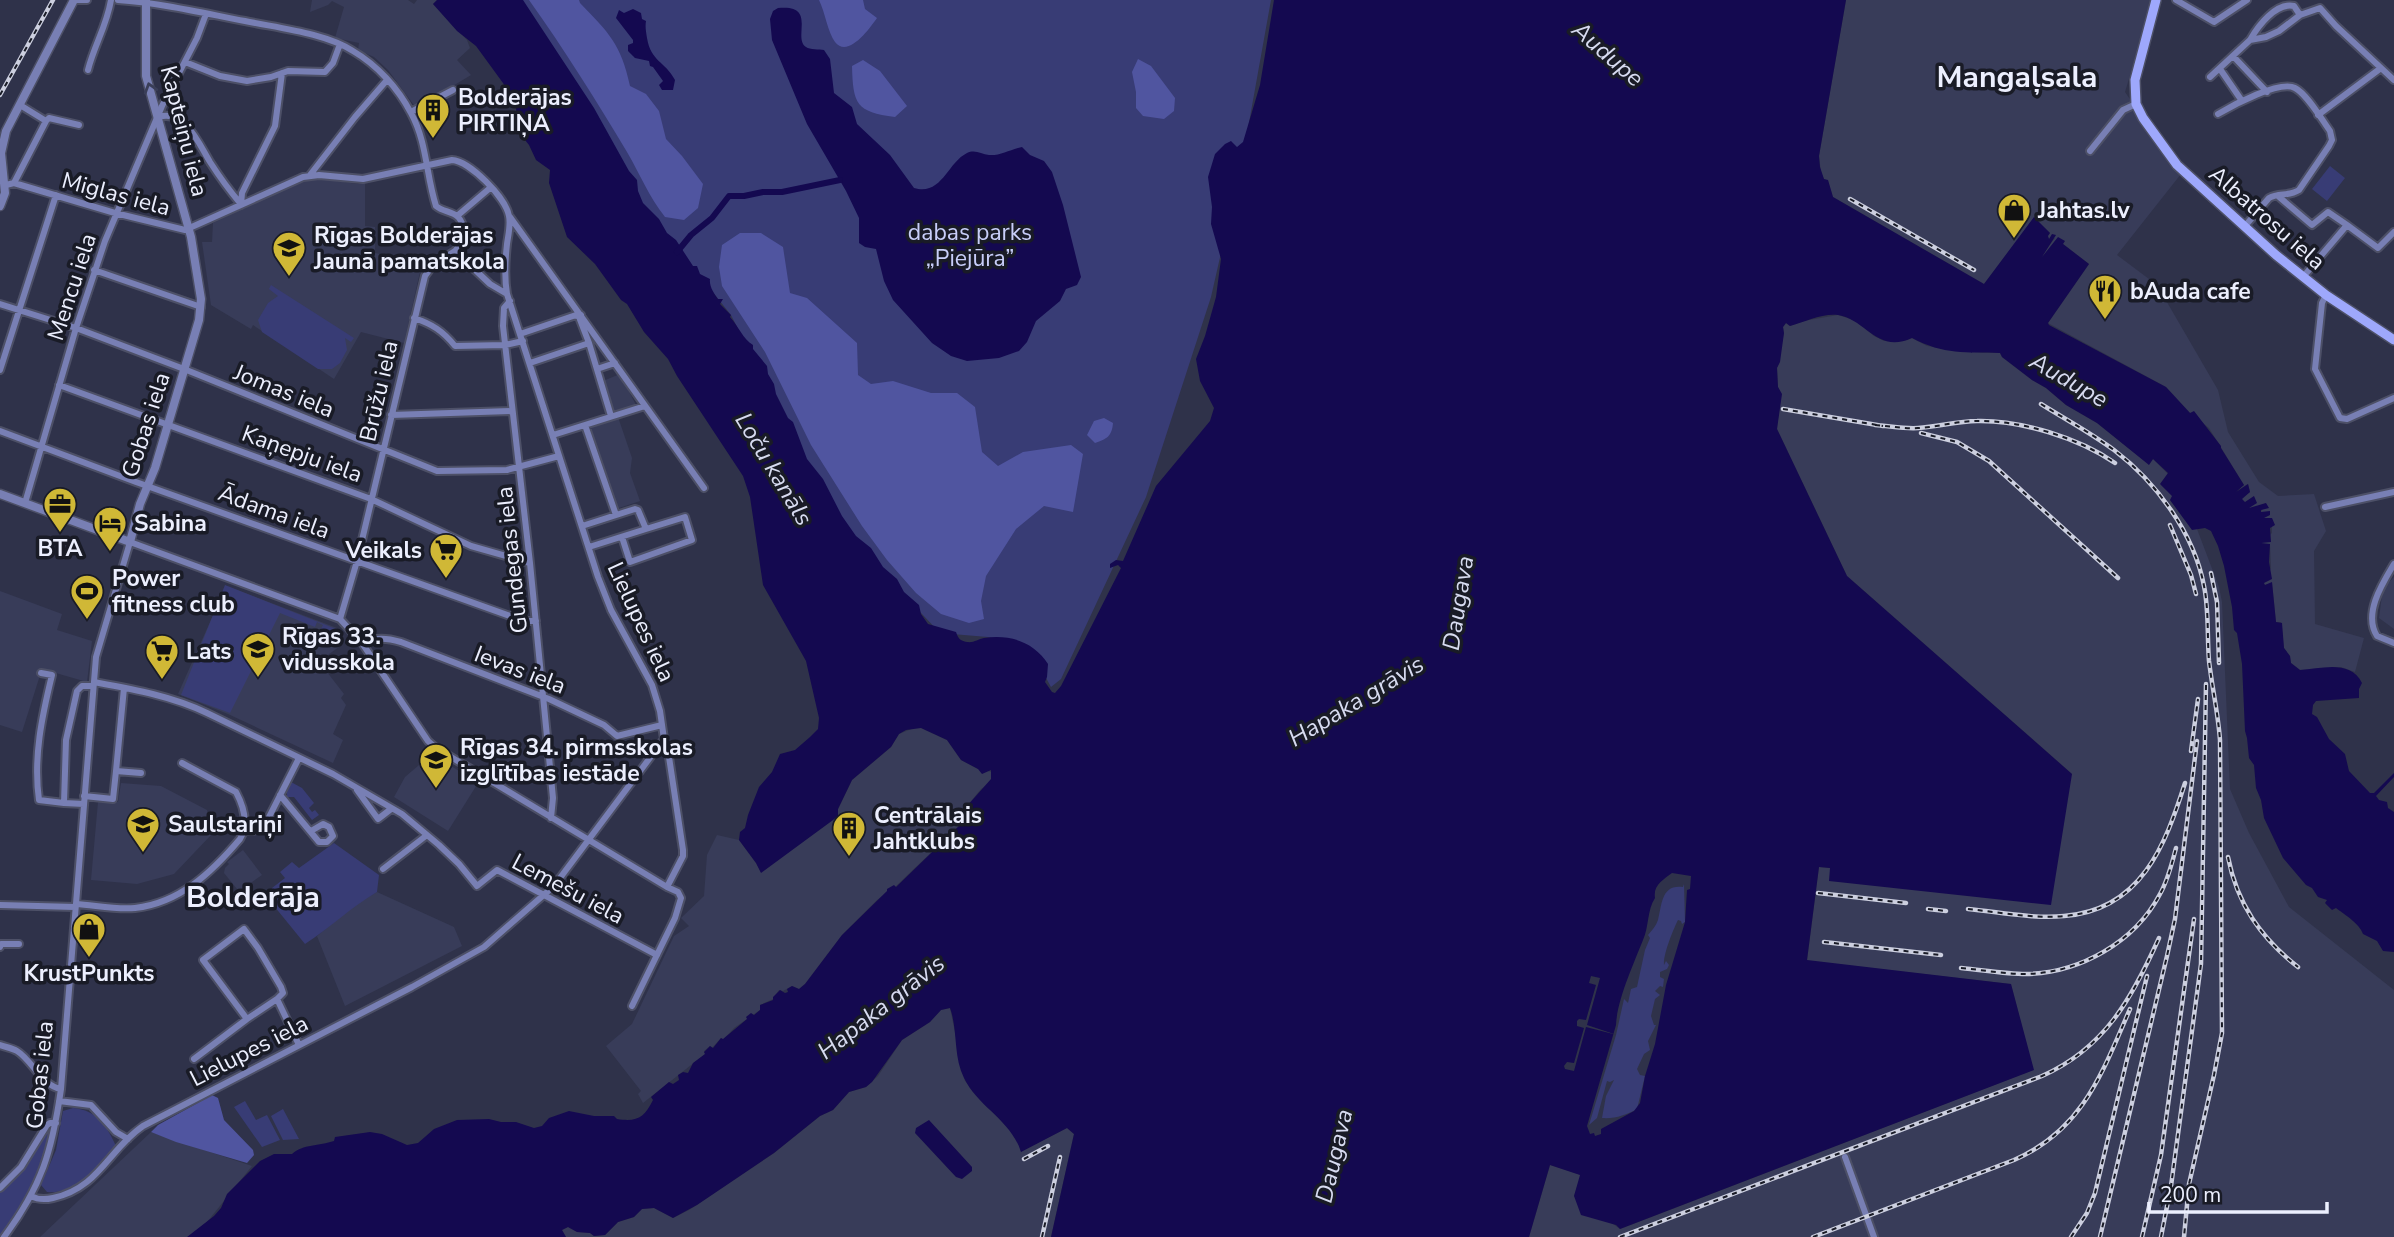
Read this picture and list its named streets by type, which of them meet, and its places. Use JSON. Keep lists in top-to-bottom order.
{
  "streets": {
    "main road": ["Albatrosu iela"],
    "street": [
      "Kapteiņu iela",
      "Miglas iela",
      "Mencu iela",
      "Jomas iela",
      "Brūžu iela",
      "Gobas iela",
      "Kaņepju iela",
      "Ādama iela",
      "Gundegas iela",
      "Lielupes iela",
      "Ievas iela",
      "Lemešu iela"
    ]
  },
  "crossings": [
    ["Kapteiņu iela", "Miglas iela"],
    ["Kapteiņu iela", "Mencu iela"],
    ["Kapteiņu iela", "Gobas iela"],
    ["Miglas iela", "Mencu iela"],
    ["Miglas iela", "Gobas iela"],
    ["Mencu iela", "Jomas iela"],
    ["Mencu iela", "Kaņepju iela"],
    ["Mencu iela", "Ādama iela"],
    ["Jomas iela", "Brūžu iela"],
    ["Jomas iela", "Gobas iela"],
    ["Jomas iela", "Gundegas iela"],
    ["Jomas iela", "Lielupes iela"],
    ["Brūžu iela", "Kaņepju iela"],
    ["Brūžu iela", "Ādama iela"],
    ["Gobas iela", "Kaņepju iela"],
    ["Gobas iela", "Ādama iela"],
    ["Gobas iela", "Lielupes iela"],
    ["Gobas iela", "Lemešu iela"],
    ["Kaņepju iela", "Gundegas iela"],
    ["Ādama iela", "Gundegas iela"],
    ["Gundegas iela", "Lielupes iela"],
    ["Gundegas iela", "Ievas iela"],
    ["Lielupes iela", "Ievas iela"],
    ["Lielupes iela", "Lemešu iela"]
  ],
  "districts": ["Mangaļsala", "Bolderāja"],
  "water": [
    "Audupe",
    "Loču kanāls",
    "Daugava",
    "Hapaka grāvis"
  ],
  "parks": ["dabas parks „Piejūra”"],
  "places": {
    "building": ["Bolderājas PIRTIŅA", "Centrālais Jahtklubs"],
    "shop": ["Jahtas.lv", "KrustPunkts"],
    "school or university": [
      "Rīgas Bolderājas Jaunā pamatskola",
      "Rīgas 33. vidusskola",
      "Rīgas 34. pirmsskolas izglītības iestāde",
      "Saulstariņi"
    ],
    "restaurant": ["bAuda cafe"],
    "office": ["BTA"],
    "hotel": ["Sabina"],
    "supermarket": ["Veikals", "Lats"],
    "sports": ["Power fitness club"]
  },
  "scale_bar": "200 m"
}
